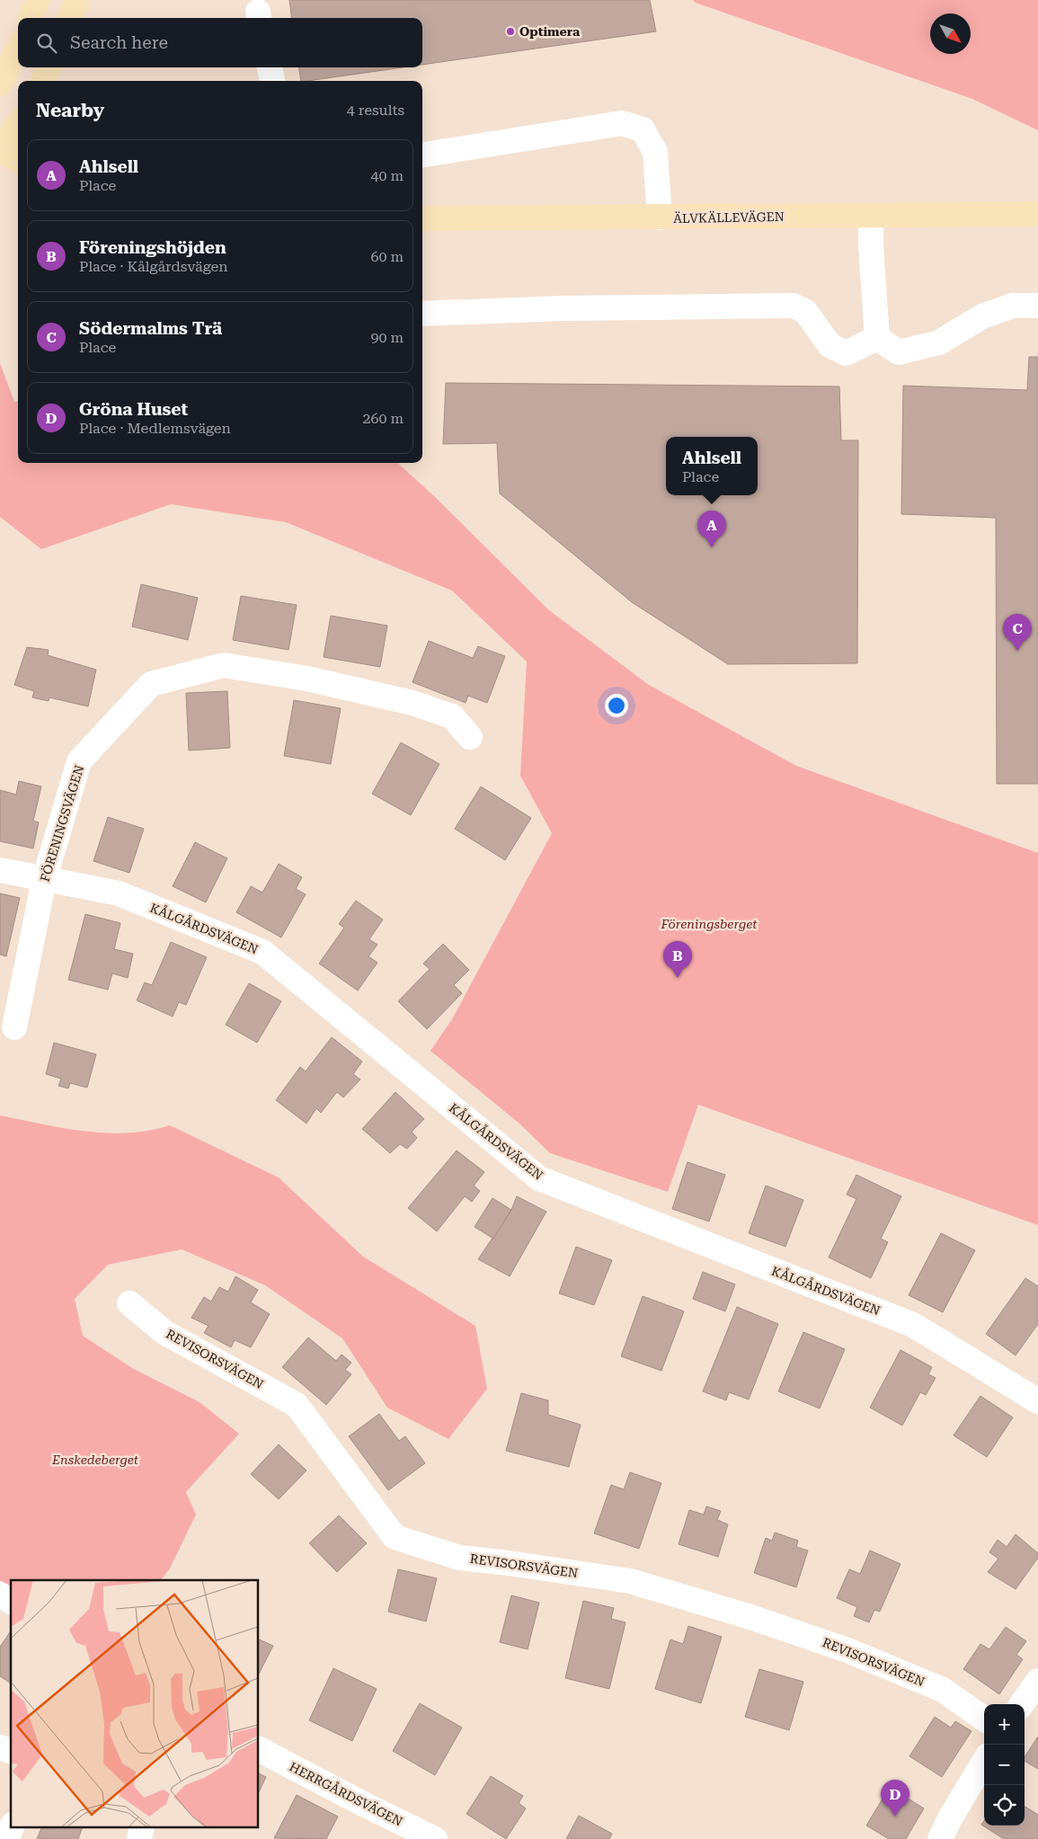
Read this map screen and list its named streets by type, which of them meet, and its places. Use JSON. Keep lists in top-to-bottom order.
{
  "streets": {
    "main road": ["ÄLVKÄLLEVÄGEN"],
    "street": [
      "FÖRENINGSVÄGEN",
      "KÅLGÅRDSVÄGEN",
      "REVISORSVÄGEN",
      "HERRGÅRDSVÄGEN"
    ]
  },
  "crossings": [
    ["FÖRENINGSVÄGEN", "KÅLGÅRDSVÄGEN"]
  ],
  "parks": ["Föreningsberget", "Enskedeberget"],
  "places": ["Optimera"],
  "north": "bottom right",
  "page": {
    "search": "Search here",
    "heading": ["Nearby", "4 results"],
    "list": [
      {
        "mark": "A",
        "name": "Ahlsell",
        "note": "Place",
        "value": "40 m"
      },
      {
        "mark": "B",
        "name": "Föreningshöjden",
        "note": "Place · Kålgårdsvägen",
        "value": "60 m"
      },
      {
        "mark": "C",
        "name": "Södermalms Trä",
        "note": "Place",
        "value": "90 m"
      },
      {
        "mark": "D",
        "name": "Gröna Huset",
        "note": "Place · Medlemsvägen",
        "value": "260 m"
      }
    ],
    "popup": ["Ahlsell", "Place"],
    "pins": [
      "A",
      "C",
      "B",
      "D"
    ],
    "map_buttons": ["+", "−"]
  }
}
